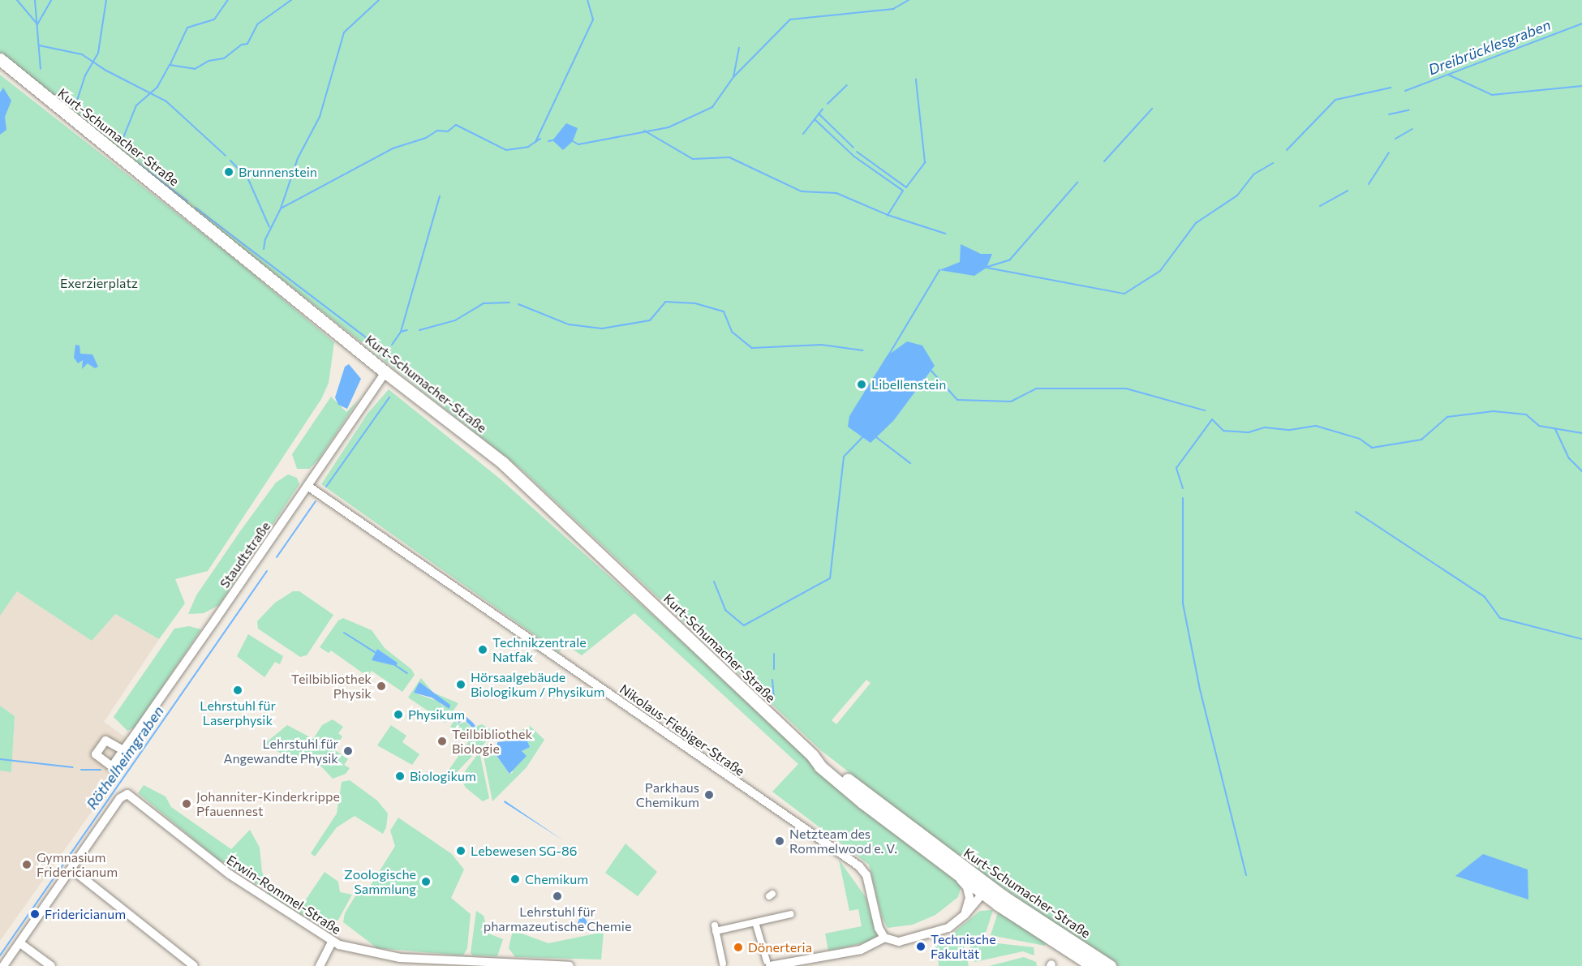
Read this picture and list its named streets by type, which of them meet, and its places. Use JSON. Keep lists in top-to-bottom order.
{
  "streets": {
    "main road": ["Kurt-Schumacher-Straße"],
    "street": ["Staudtstraße", "Nikolaus-Fiebiger-Straße", "Erwin-Rommel-Straße"]
  },
  "crossings": [
    ["Kurt-Schumacher-Straße", "Staudtstraße"],
    ["Staudtstraße", "Nikolaus-Fiebiger-Straße"]
  ],
  "water": ["Dreibrücklesgraben", "Röthelheimgraben"],
  "parks": ["Exerzierplatz"],
  "places": [
    "Brunnenstein",
    "Libellenstein",
    "Technikzentrale Natfak",
    "Hörsaalgebäude Biologikum / Physikum",
    "Teilbibliothek Physik",
    "Lehrstuhl für Laserphysik",
    "Physikum",
    "Teilbibliothek Biologie",
    "Lehrstuhl für Angewandte Physik",
    "Biologikum",
    "Parkhaus Chemikum",
    "Johanniter-Kinderkrippe Pfauennest",
    "Netzteam des Rommelwood e. V.",
    "Lebewesen SG-86",
    "Gymnasium Fridericianum",
    "Chemikum",
    "Zoologische Sammlung",
    "Lehrstuhl für pharmazeutische Chemie",
    "Fridericianum",
    "Technische Fakultät",
    "Dönerteria"
  ]
}
